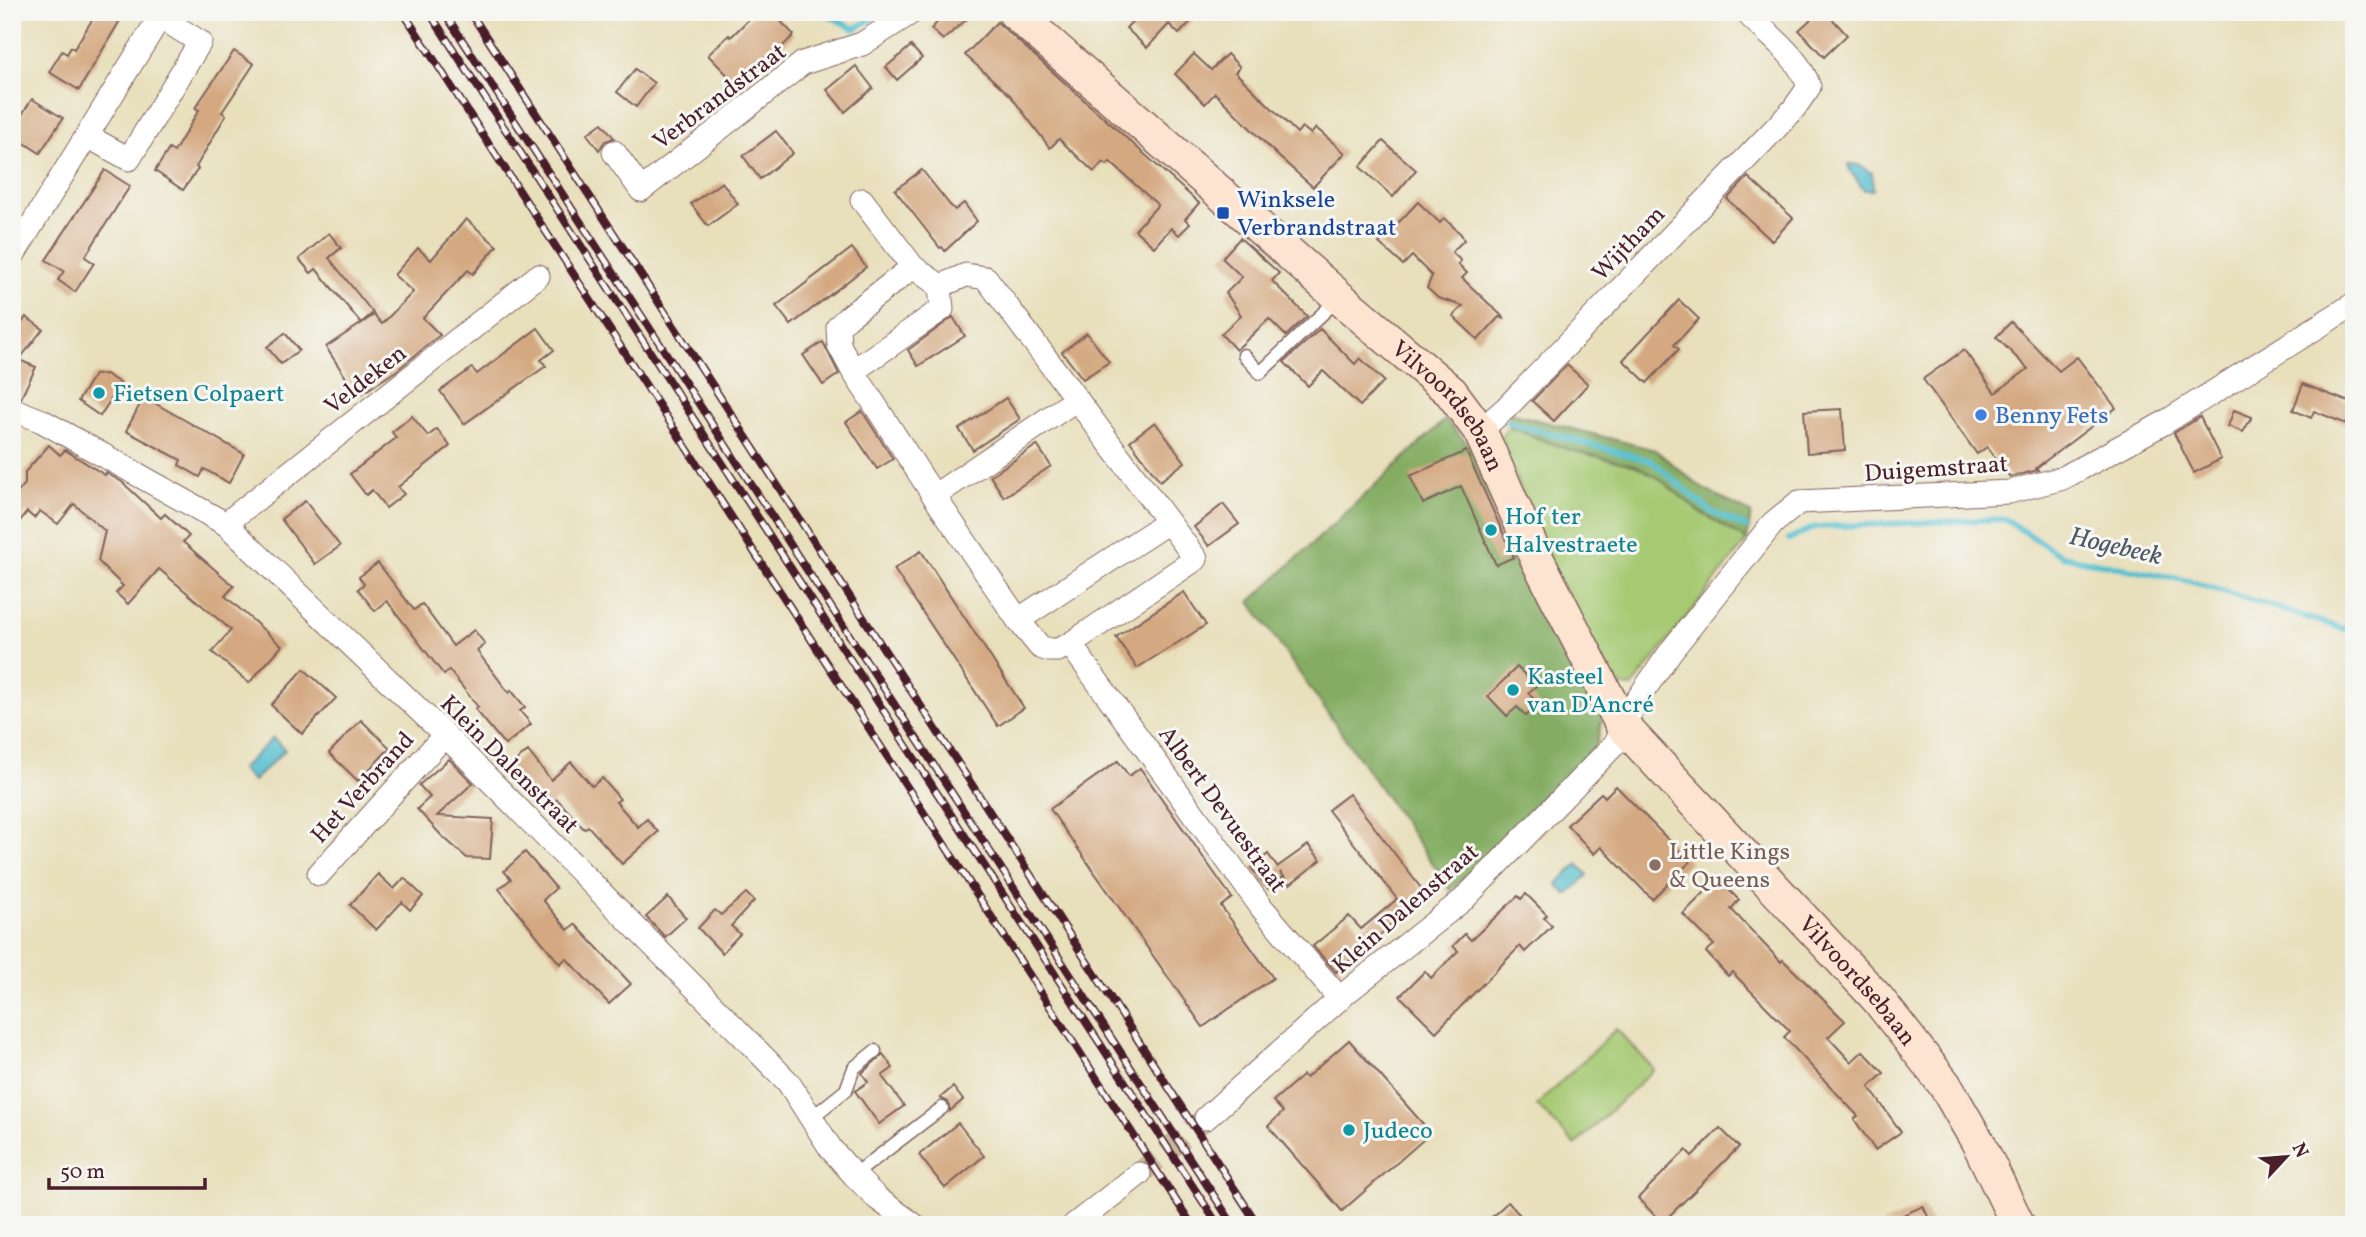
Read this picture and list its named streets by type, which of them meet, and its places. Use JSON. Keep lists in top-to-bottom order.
{
  "streets": {
    "street": [
      "Verbrandstraat",
      "Wijtham",
      "Veldeken",
      "Vilvoordsebaan",
      "Duigemstraat",
      "Klein Dalenstraat",
      "Het Verbrand",
      "Albert Devuestraat"
    ]
  },
  "crossings": [
    ["Wijtham", "Vilvoordsebaan"],
    ["Veldeken", "Klein Dalenstraat"],
    ["Vilvoordsebaan", "Duigemstraat"],
    ["Vilvoordsebaan", "Klein Dalenstraat"],
    ["Duigemstraat", "Klein Dalenstraat"],
    ["Klein Dalenstraat", "Het Verbrand"],
    ["Klein Dalenstraat", "Albert Devuestraat"]
  ],
  "water": ["Hogebeek"],
  "places": {
    "transit": ["Winksele Verbrandstraat"],
    "other": [
      "Fietsen Colpaert",
      "Benny Fets",
      "Hof ter Halvestraete",
      "Kasteel van D'Ancré",
      "Little Kings & Queens",
      "Judeco"
    ]
  },
  "scale_bar": "50 m",
  "north": "top right"
}
